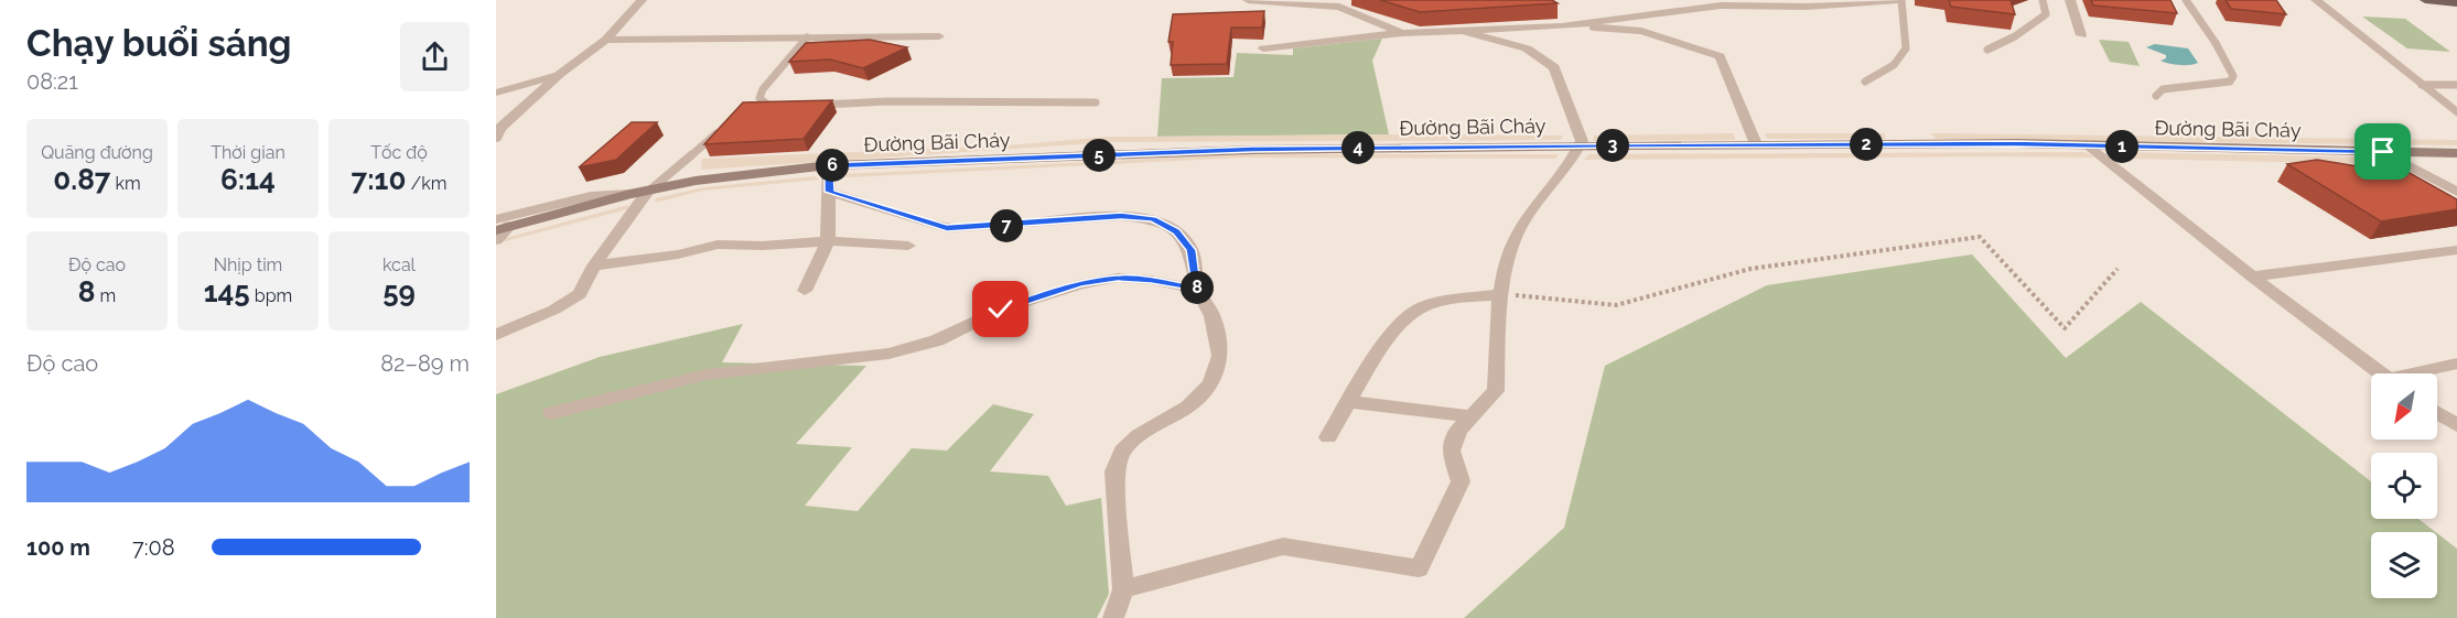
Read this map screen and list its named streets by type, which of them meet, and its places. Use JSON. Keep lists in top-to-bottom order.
{
  "streets": {
    "main road": ["Đường Bãi Cháy"]
  },
  "north": "bottom left",
  "page": {
    "heading": ["Chạy buổi sáng", "08:21"],
    "stats": [
      ["Quãng đường", "0.87 km"],
      ["Thời gian", "6:14"],
      ["Tốc độ", "7:10 /km"],
      ["Độ cao", "8 m"],
      ["Nhịp tim", "145 bpm"],
      ["kcal", "59"]
    ],
    "pins": [
      "2",
      "3",
      "1",
      "4",
      "5",
      "6",
      "7",
      "8"
    ],
    "chart": ["Độ cao", "82–89 m"],
    "list": [
      {
        "name": "100 m",
        "note": "7:08"
      }
    ]
  }
}
